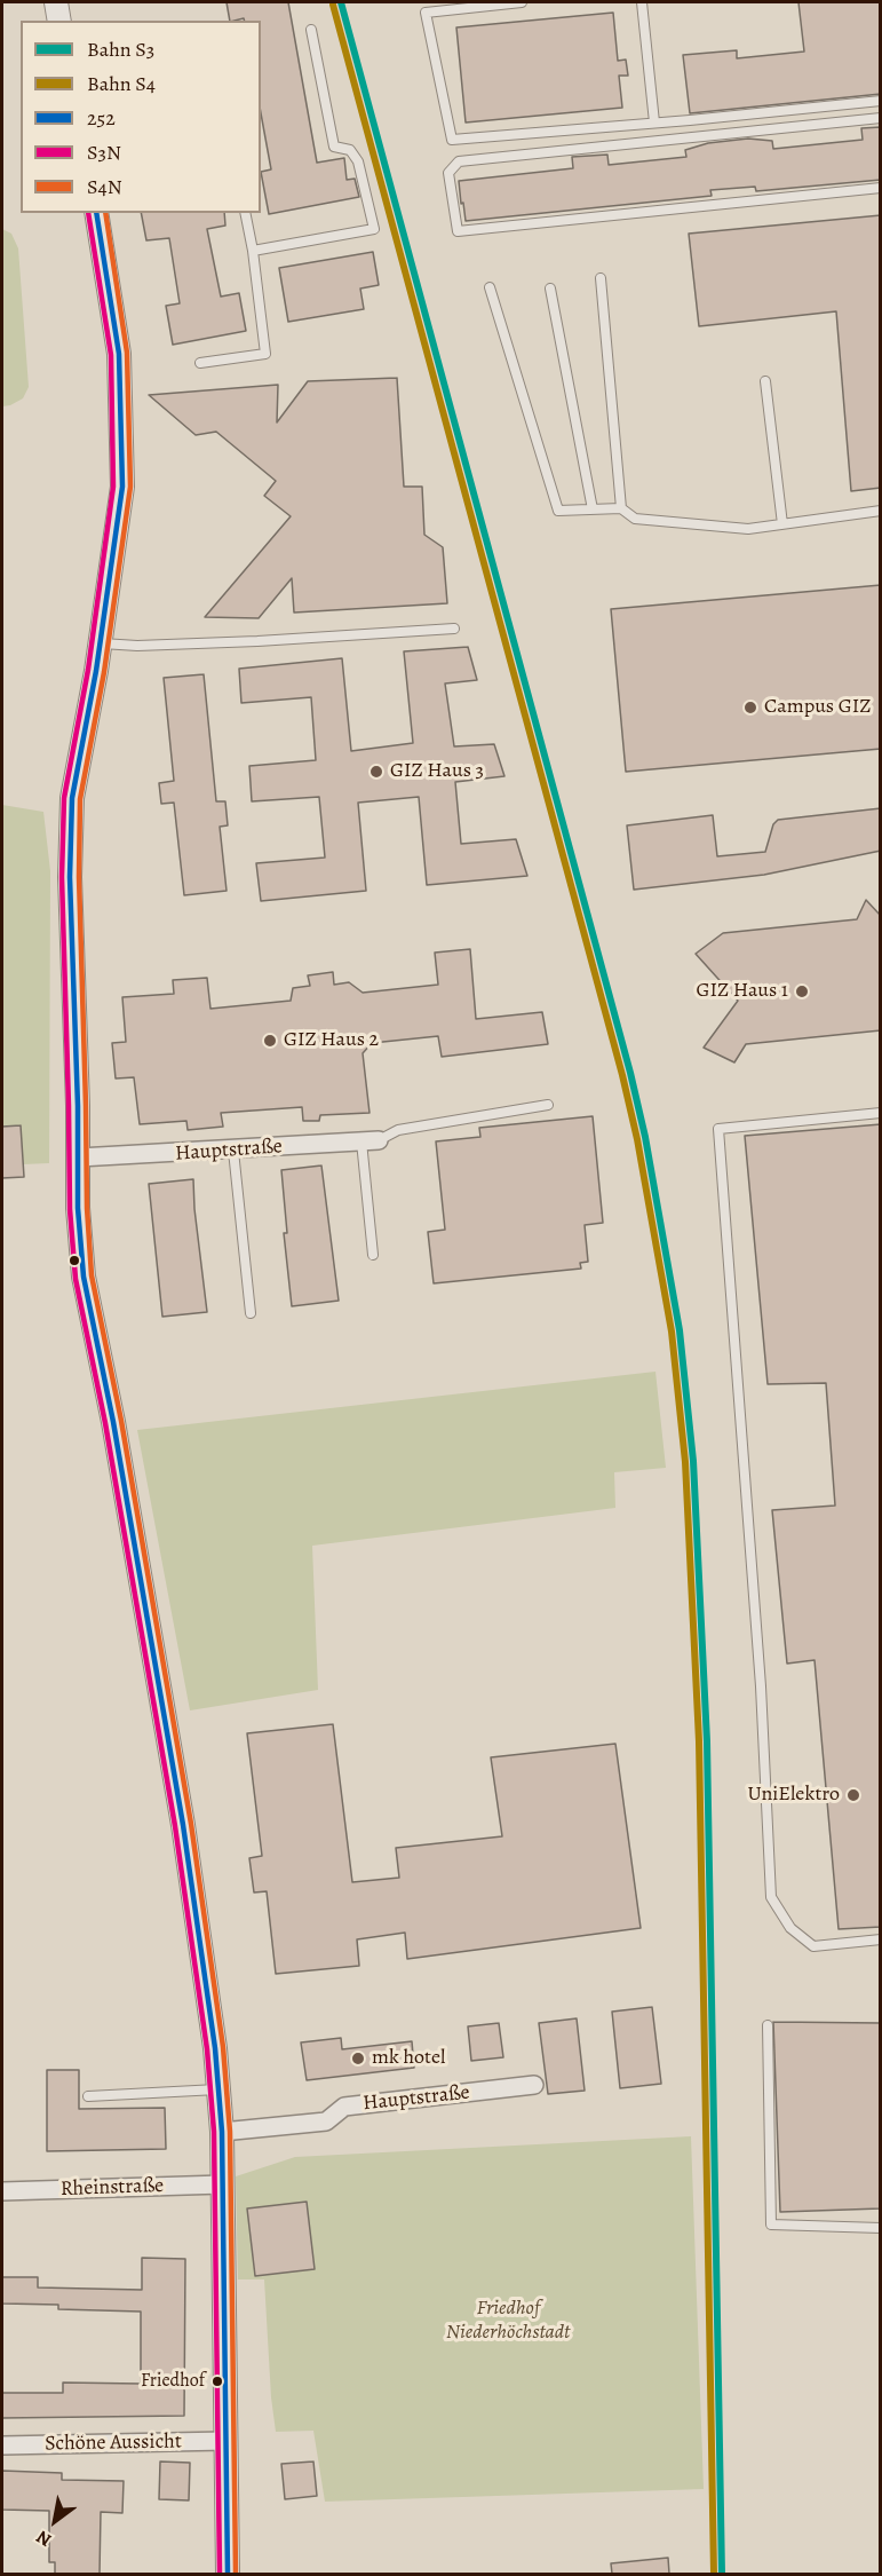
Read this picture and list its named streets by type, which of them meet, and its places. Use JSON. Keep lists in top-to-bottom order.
{
  "streets": {
    "street": ["Hauptstraße", "Rheinstraße", "Schöne Aussicht"]
  },
  "parks": ["Friedhof Niederhöchstadt"],
  "places": [
    "Campus GIZ",
    "GIZ Haus 3",
    "GIZ Haus 1",
    "GIZ Haus 2",
    "UniElektro",
    "mk hotel",
    "Friedhof"
  ],
  "lines": [
    "rail line S3",
    "rail line S4",
    "transit line 252",
    "transit line S3N",
    "transit line S4N"
  ],
  "legend": [
    "Bahn S3",
    "Bahn S4",
    "252",
    "S3N",
    "S4N"
  ],
  "north": "bottom left"
}
